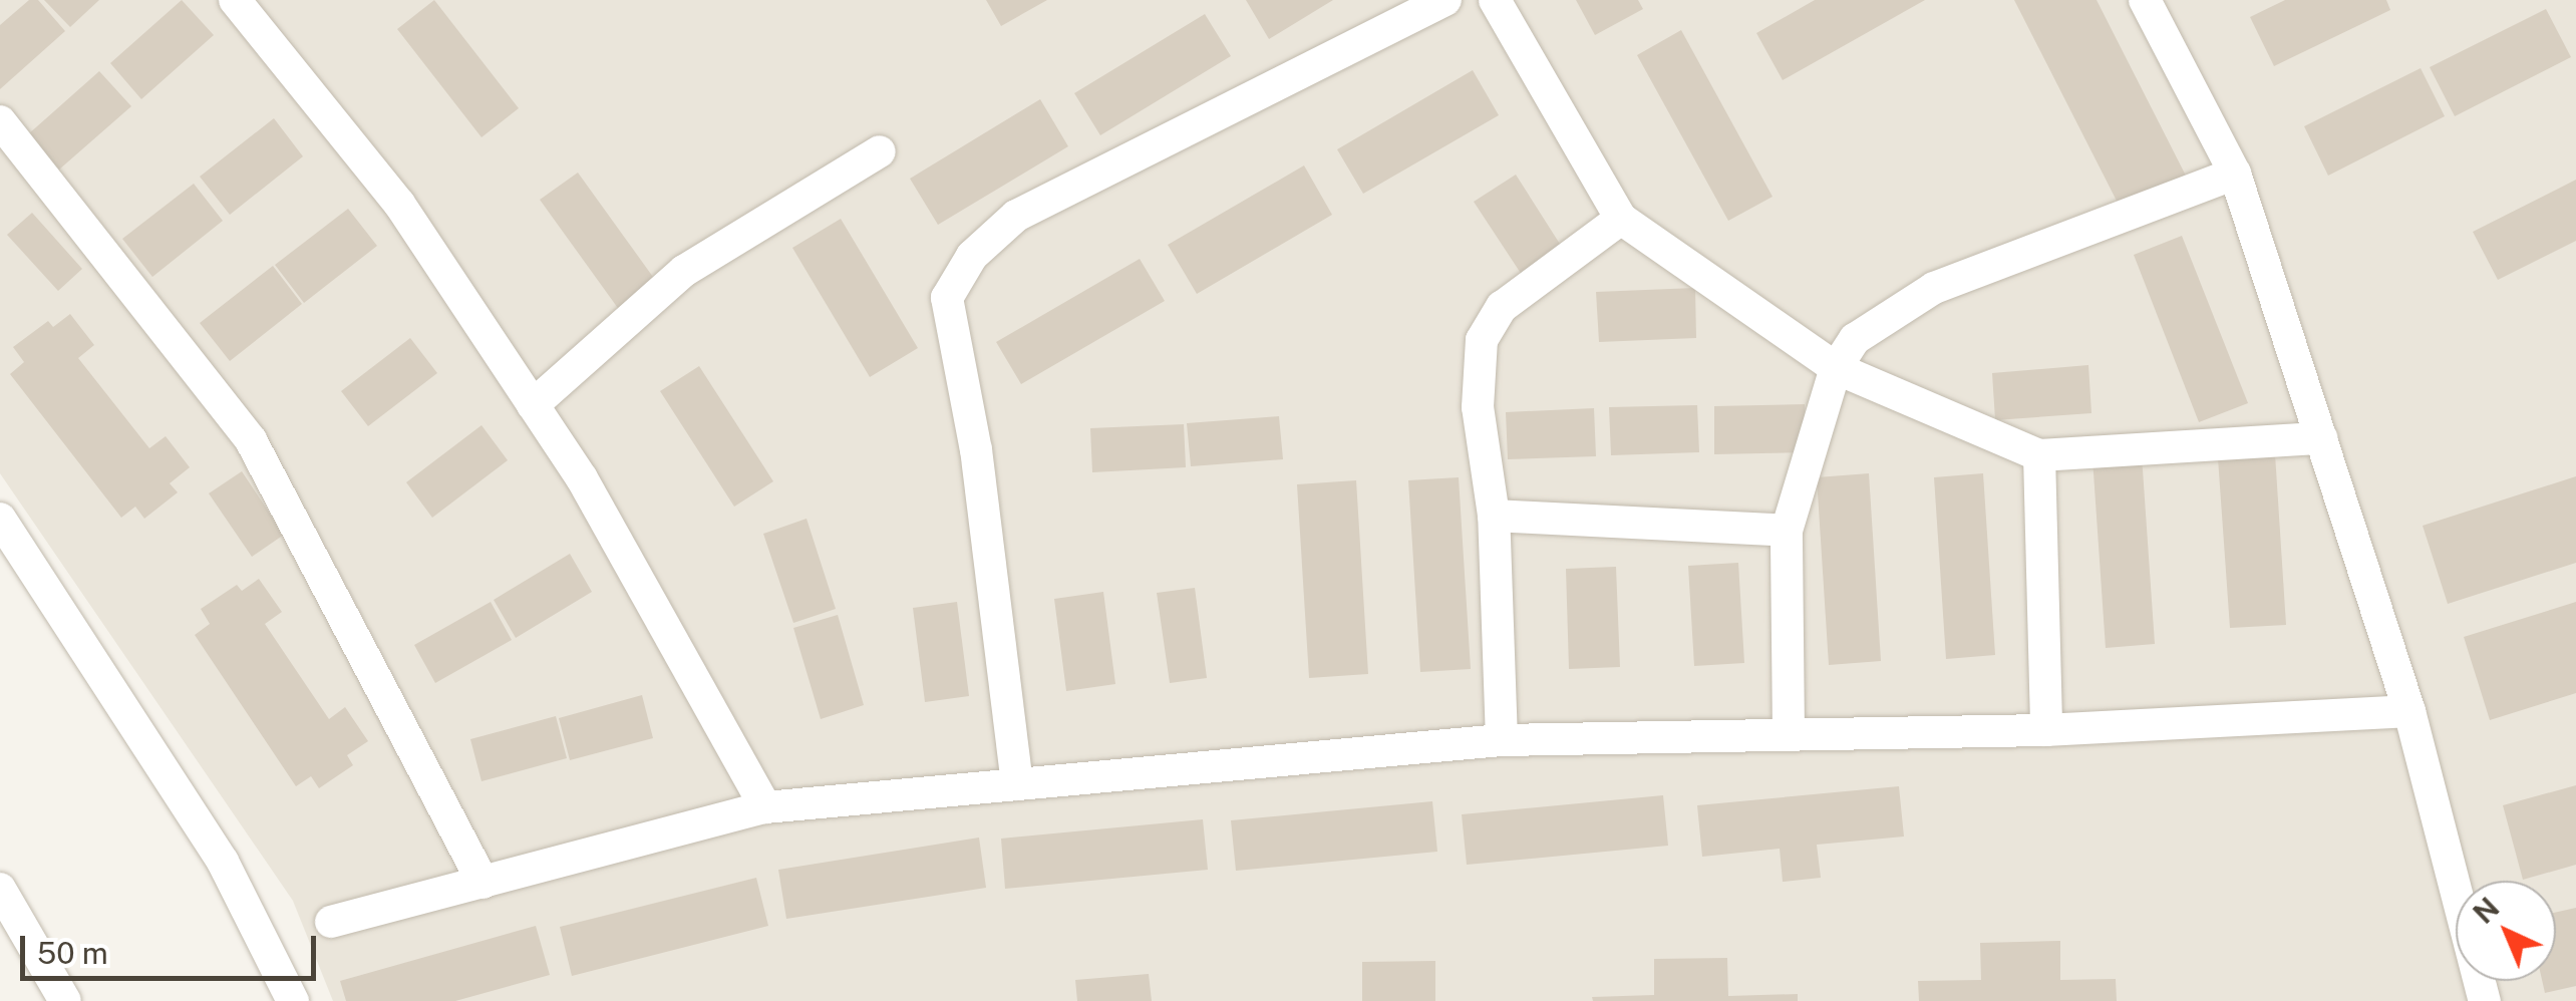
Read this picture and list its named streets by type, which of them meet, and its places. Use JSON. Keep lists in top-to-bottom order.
{
  "scale_bar": "50 m",
  "north": "top left"
}
